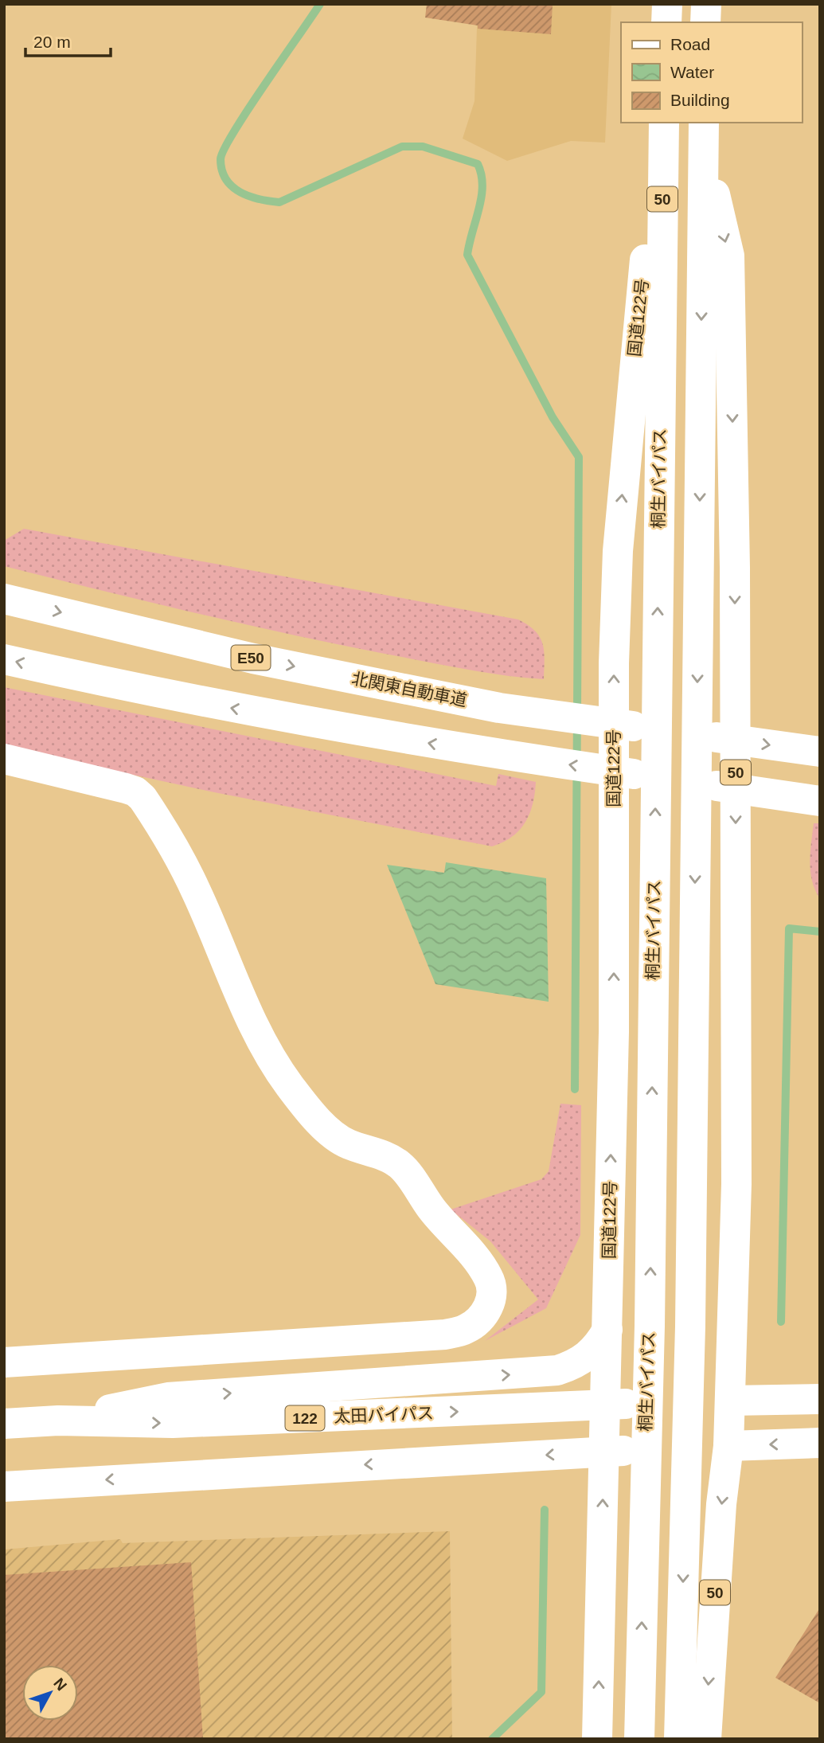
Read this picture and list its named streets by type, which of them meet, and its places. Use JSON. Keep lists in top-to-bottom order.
{
  "streets": {
    "main road": [
      "50",
      "国道122号",
      "桐生バイパス",
      "E50",
      "北関東自動車道",
      "太田バイパス",
      "122"
    ]
  },
  "crossings": [
    ["50", "太田バイパス"],
    ["国道122号", "桐生バイパス"],
    ["国道122号", "太田バイパス"]
  ],
  "legend": ["Road", "Water", "Building"],
  "scale_bar": "20 m",
  "north": "top right"
}
